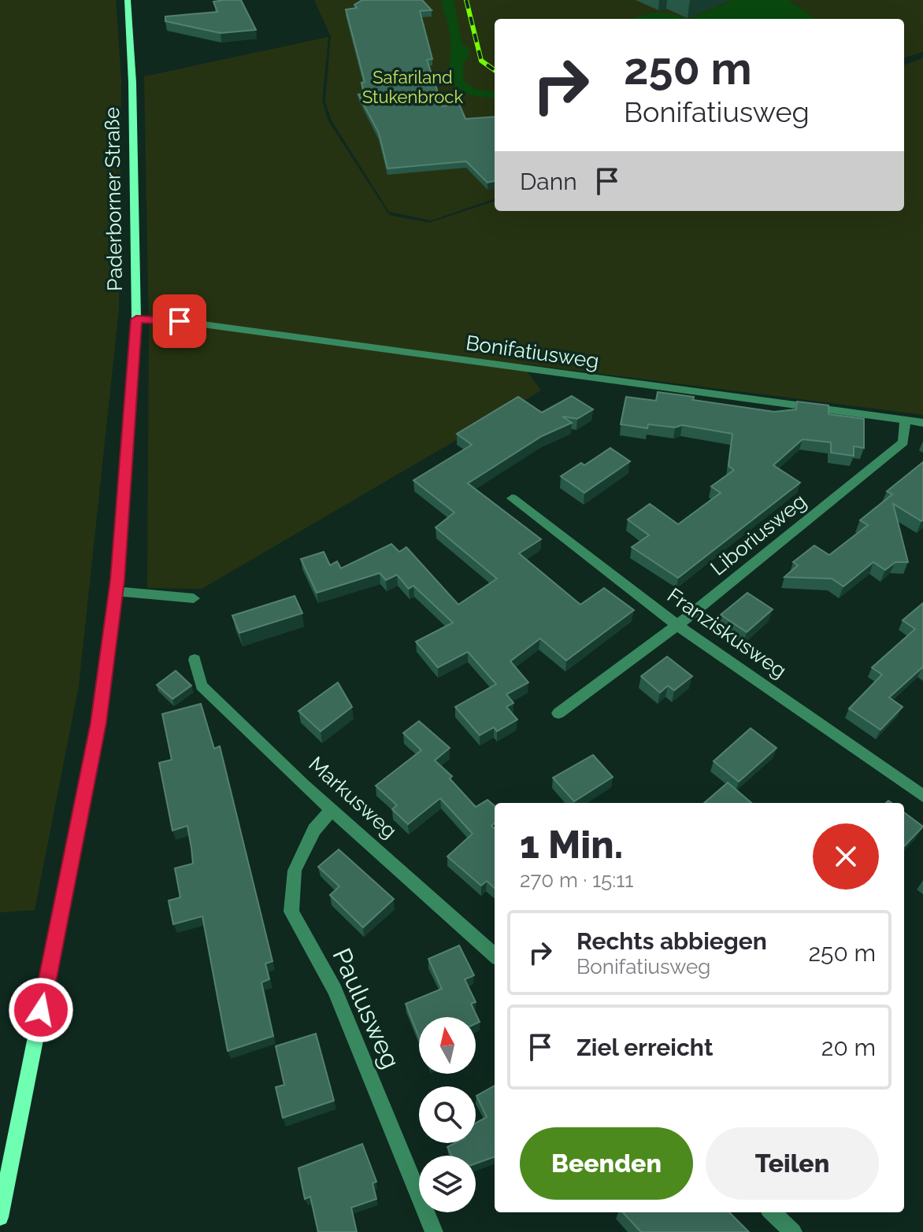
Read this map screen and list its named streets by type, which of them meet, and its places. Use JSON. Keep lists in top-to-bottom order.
{
  "streets": {
    "main road": ["Paderborner Straße"],
    "street": [
      "Bonifatiusweg",
      "Liboriusweg",
      "Franziskusweg",
      "Markusweg",
      "Paulusweg"
    ]
  },
  "crossings": [
    ["Paderborner Straße", "Bonifatiusweg"],
    ["Bonifatiusweg", "Liboriusweg"],
    ["Liboriusweg", "Franziskusweg"],
    ["Markusweg", "Paulusweg"]
  ],
  "parks": ["Safariland Stukenbrock"],
  "north": "top",
  "page": {
    "turn": ["250 m", "Bonifatiusweg"],
    "then": "Dann",
    "heading": ["1 Min.", "270 m · 15:11"],
    "list": [
      {
        "name": "Rechts abbiegen",
        "note": "Bonifatiusweg",
        "value": "250 m"
      },
      {
        "name": "Ziel erreicht",
        "value": "20 m"
      }
    ],
    "buttons": ["Beenden", "Teilen"]
  }
}
